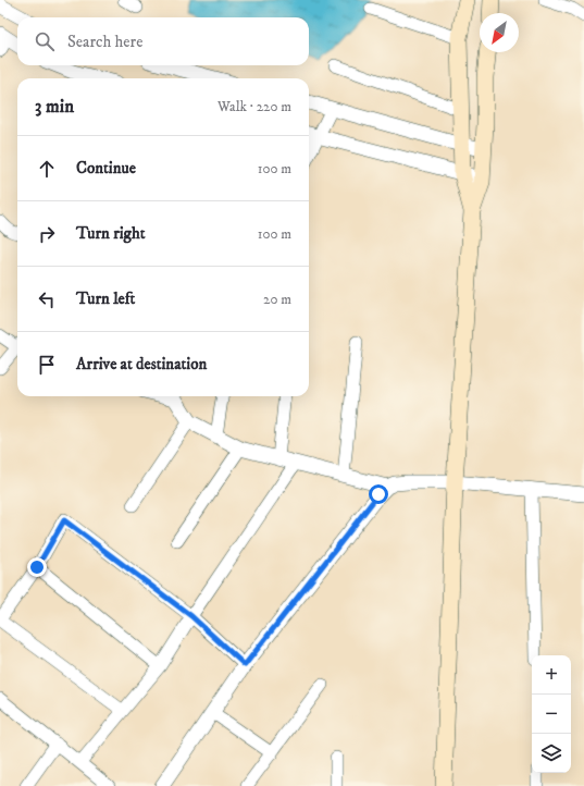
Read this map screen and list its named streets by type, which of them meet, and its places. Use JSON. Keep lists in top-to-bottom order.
{
  "north": "bottom left",
  "page": {
    "search": "Search here",
    "heading": ["3 min", "Walk · 220 m"],
    "list": [
      ["Continue", "100 m"],
      ["Turn right", "100 m"],
      ["Turn left", "20 m"],
      "Arrive at destination"
    ],
    "map_buttons": ["+", "−"]
  }
}
